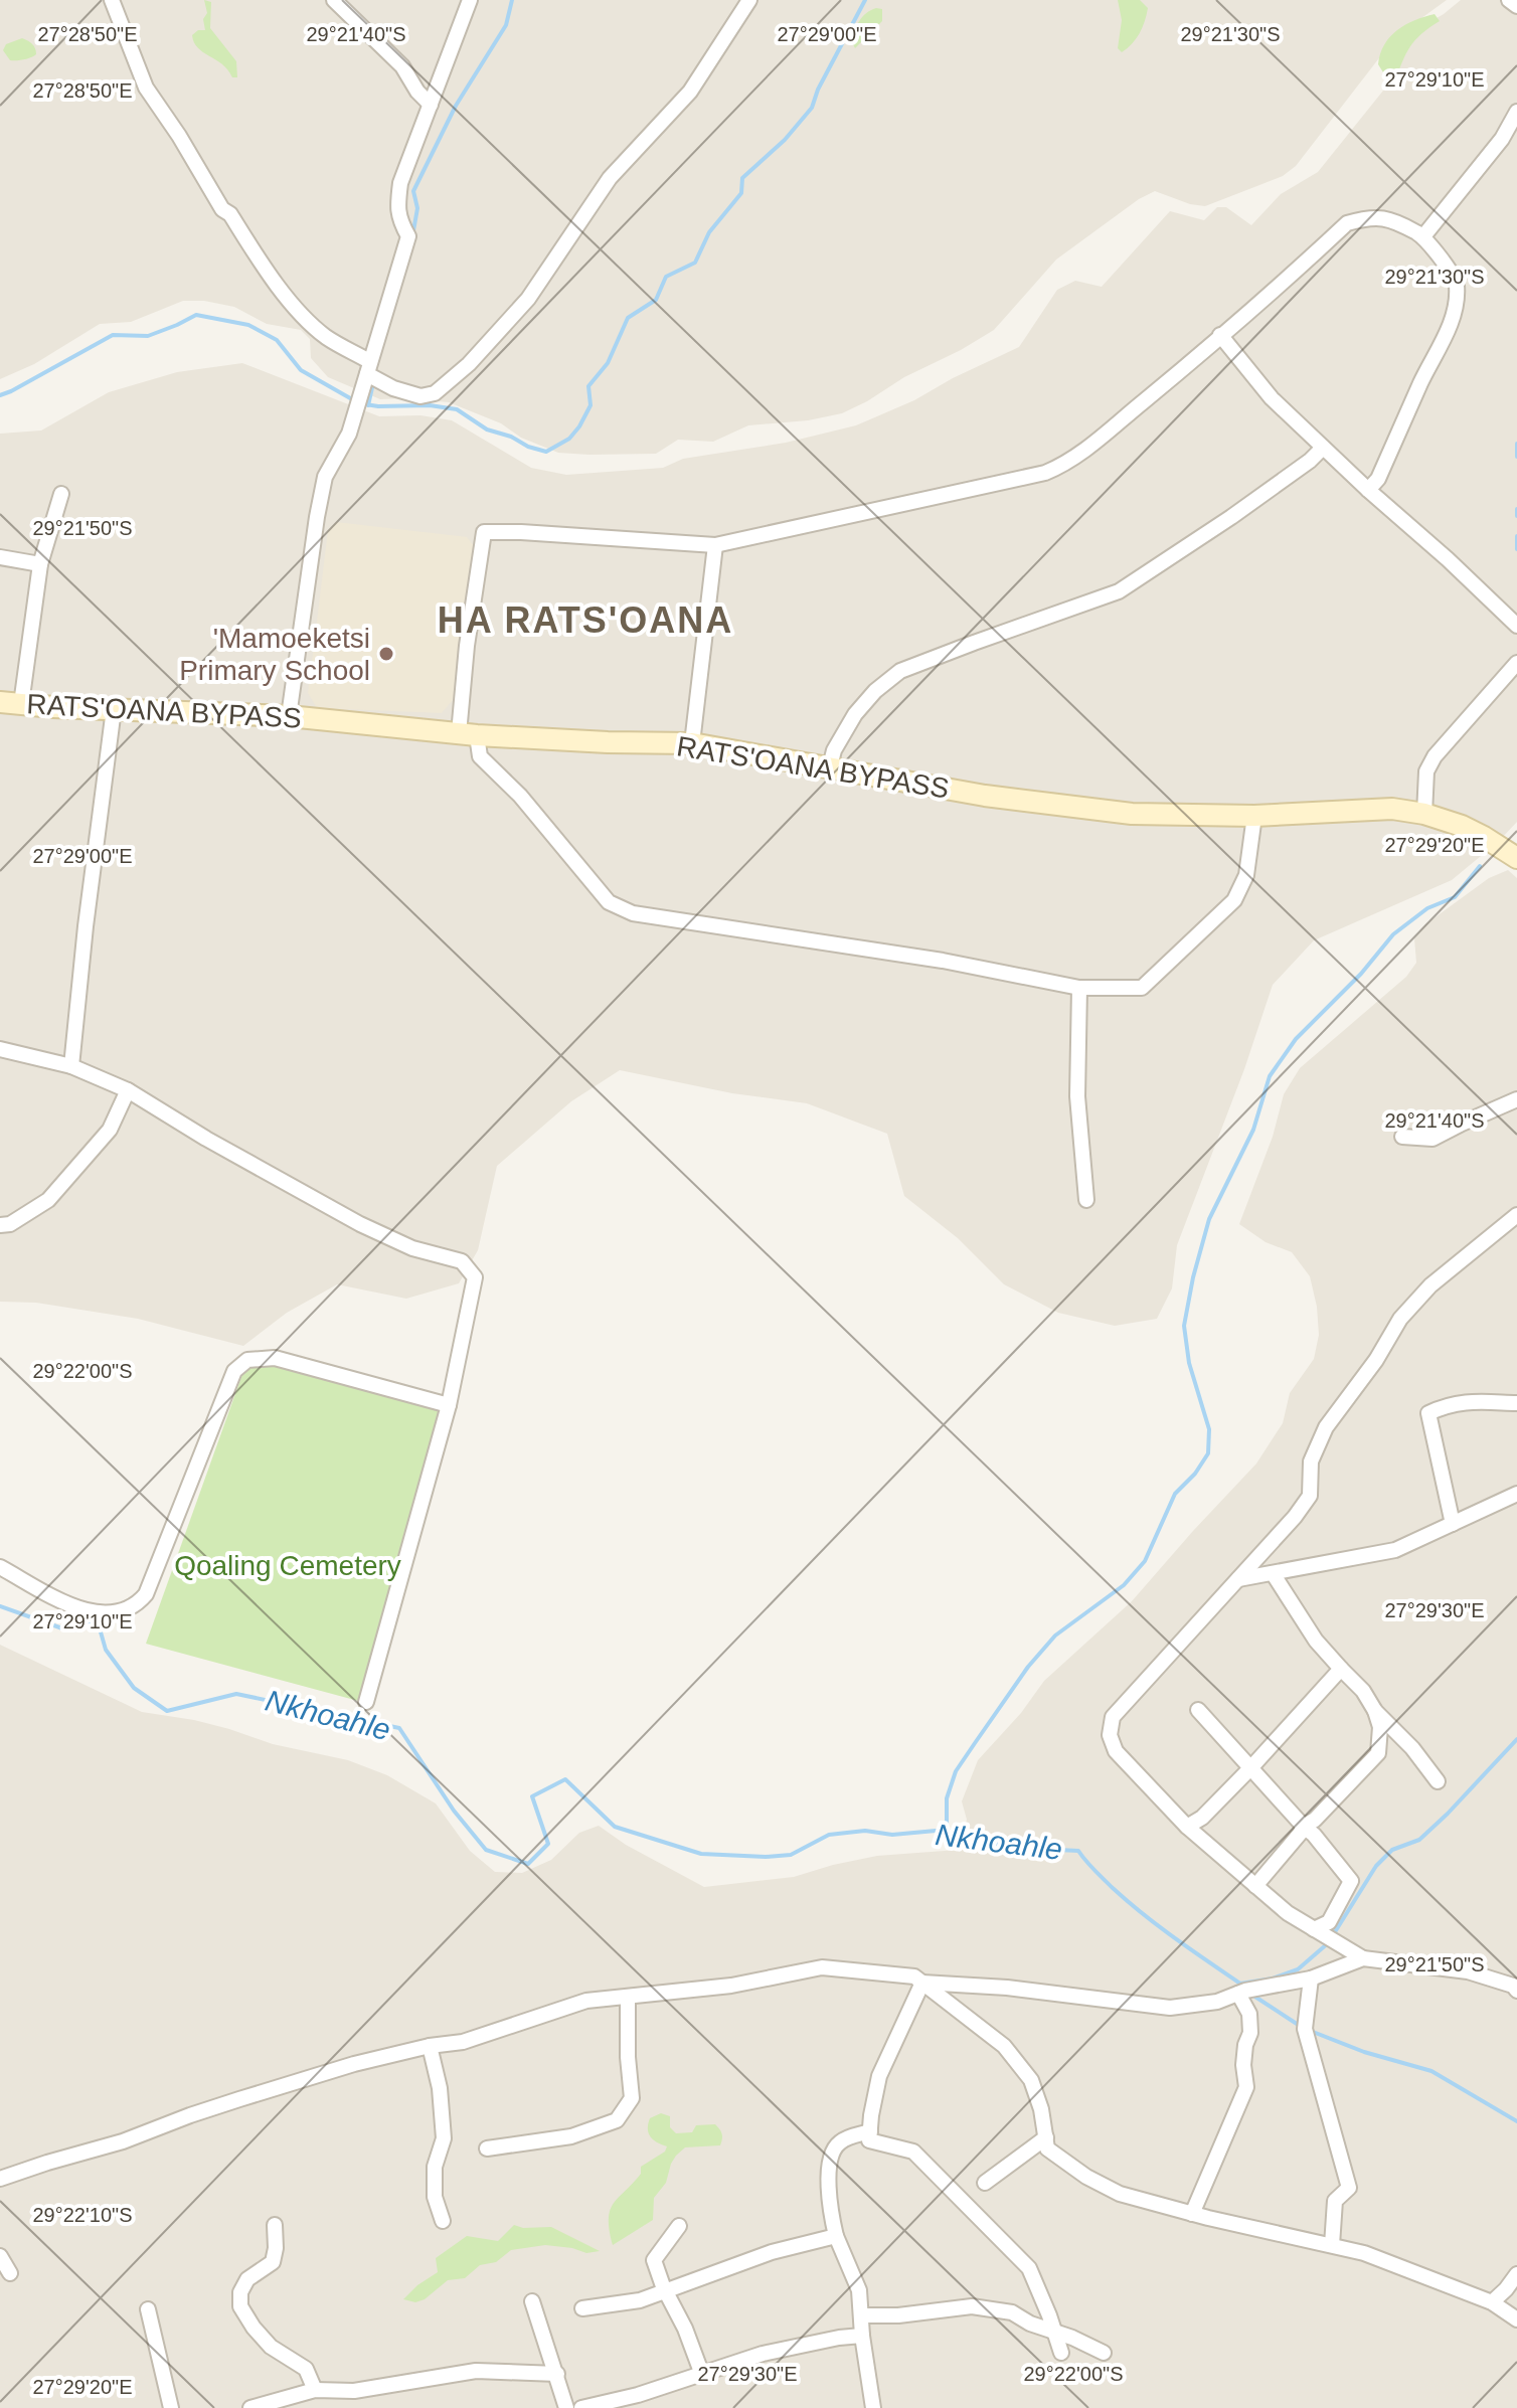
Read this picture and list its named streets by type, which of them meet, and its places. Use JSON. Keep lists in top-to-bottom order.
{
  "streets": {
    "street": ["RATS'OANA BYPASS"]
  },
  "districts": ["HA RATS'OANA"],
  "water": ["Nkhoahle"],
  "parks": ["Qoaling Cemetery"],
  "places": ["'Mamoeketsi Primary School"],
  "coordinates": [
    "29°21'30\"S",
    "29°21'40\"S",
    "27°28'50\"E",
    "27°29'00\"E",
    "27°29'10\"E",
    "29°21'50\"S",
    "27°29'20\"E",
    "29°22'00\"S",
    "27°29'30\"E",
    "29°22'10\"S"
  ]
}
